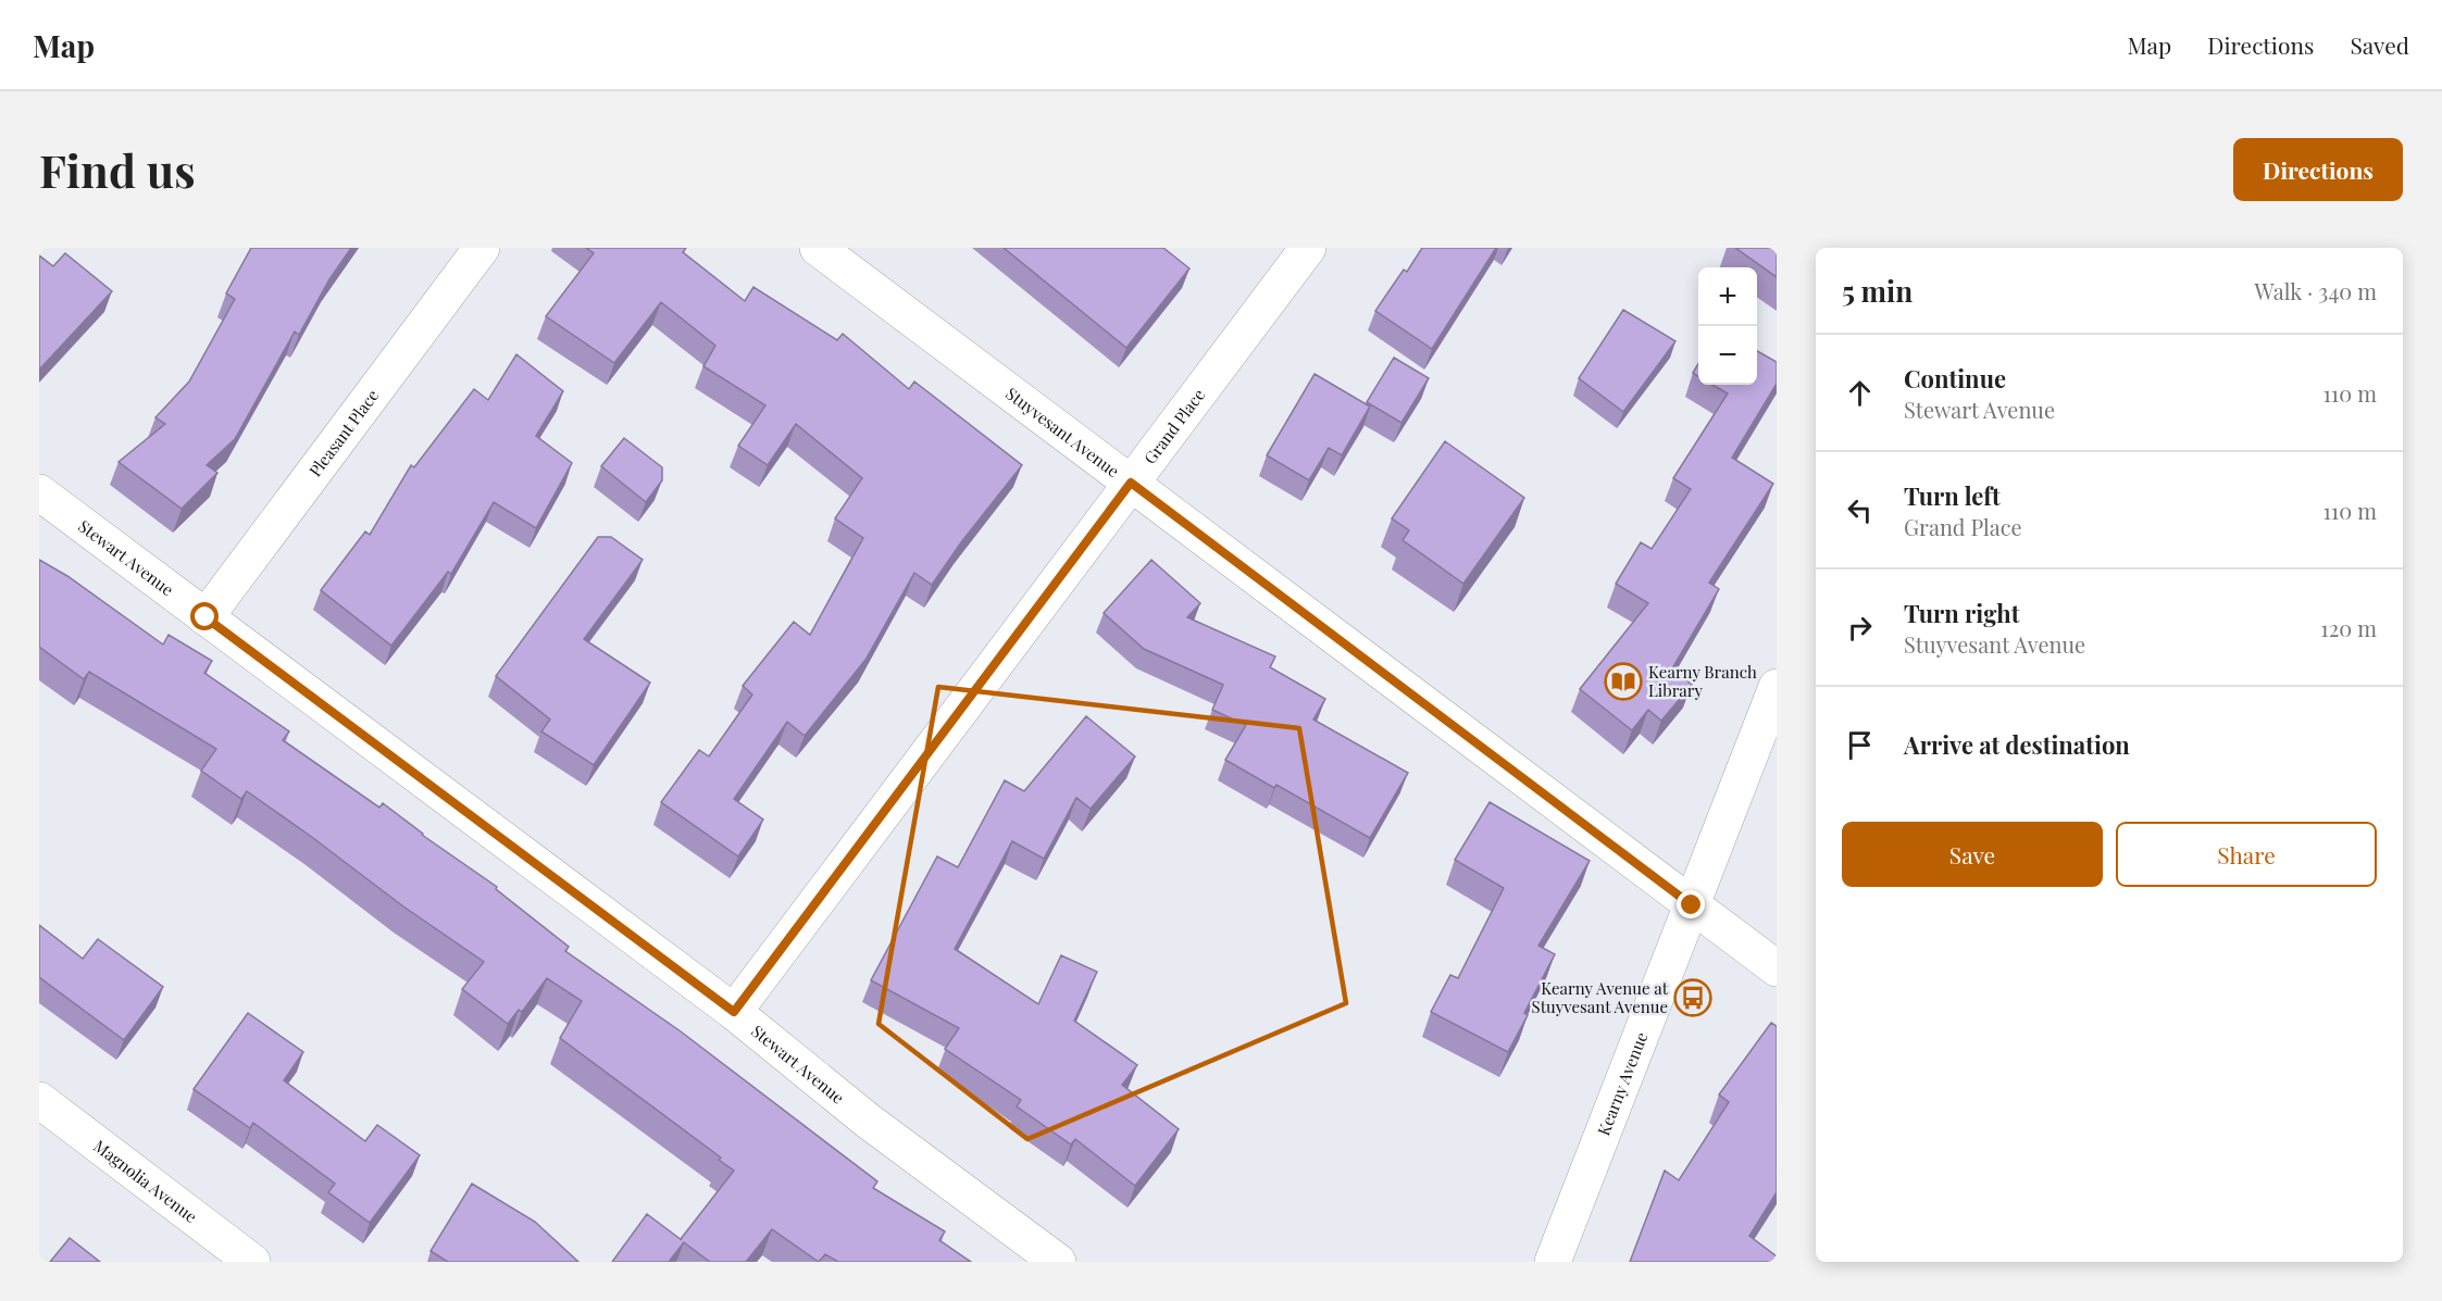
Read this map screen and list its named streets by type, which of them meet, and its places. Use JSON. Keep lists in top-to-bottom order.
{
  "streets": {
    "street": [
      "Grand Place",
      "Stuyvesant Avenue",
      "Pleasant Place",
      "Stewart Avenue",
      "Kearny Avenue",
      "Magnolia Avenue"
    ]
  },
  "crossings": [
    ["Grand Place", "Stuyvesant Avenue"],
    ["Grand Place", "Stewart Avenue"],
    ["Stuyvesant Avenue", "Kearny Avenue"],
    ["Pleasant Place", "Stewart Avenue"]
  ],
  "places": {
    "library": ["Kearny Branch Library"],
    "bus stop": ["Kearny Avenue at Stuyvesant Avenue"]
  },
  "page": {
    "header": "Map",
    "nav": ["Map", "Directions", "Saved"],
    "buttons": [
      "Directions",
      ["Save", "Share"]
    ],
    "title": "Find us",
    "heading": ["5 min", "Walk · 340 m"],
    "map_buttons": ["+", "−"],
    "list": [
      ["Continue", "Stewart Avenue", "110 m"],
      ["Turn left", "Grand Place", "110 m"],
      ["Turn right", "Stuyvesant Avenue", "120 m"],
      "Arrive at destination"
    ]
  }
}
